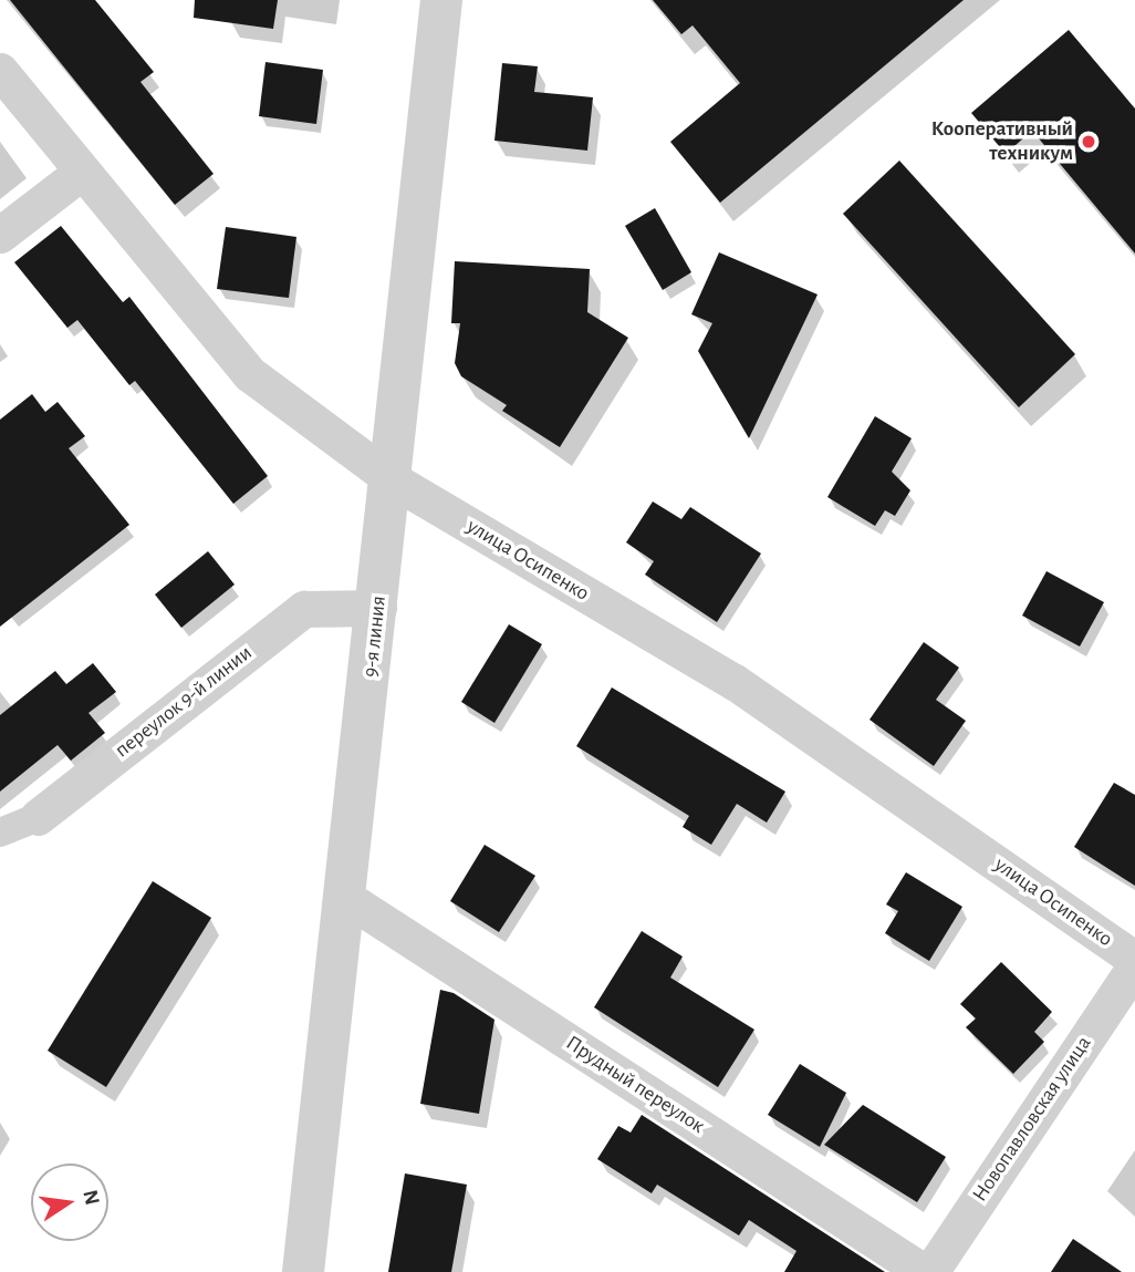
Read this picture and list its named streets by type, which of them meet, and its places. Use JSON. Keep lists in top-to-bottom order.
{
  "streets": {
    "street": [
      "улица Осипенко",
      "9-я линия",
      "переулок 9-й линии",
      "Прудный переулок",
      "Новопавловская улица"
    ]
  },
  "crossings": [
    ["улица Осипенко", "9-я линия"],
    ["9-я линия", "переулок 9-й линии"],
    ["9-я линия", "Прудный переулок"]
  ],
  "places": ["Кооперативный техникум"],
  "north": "right"
}
